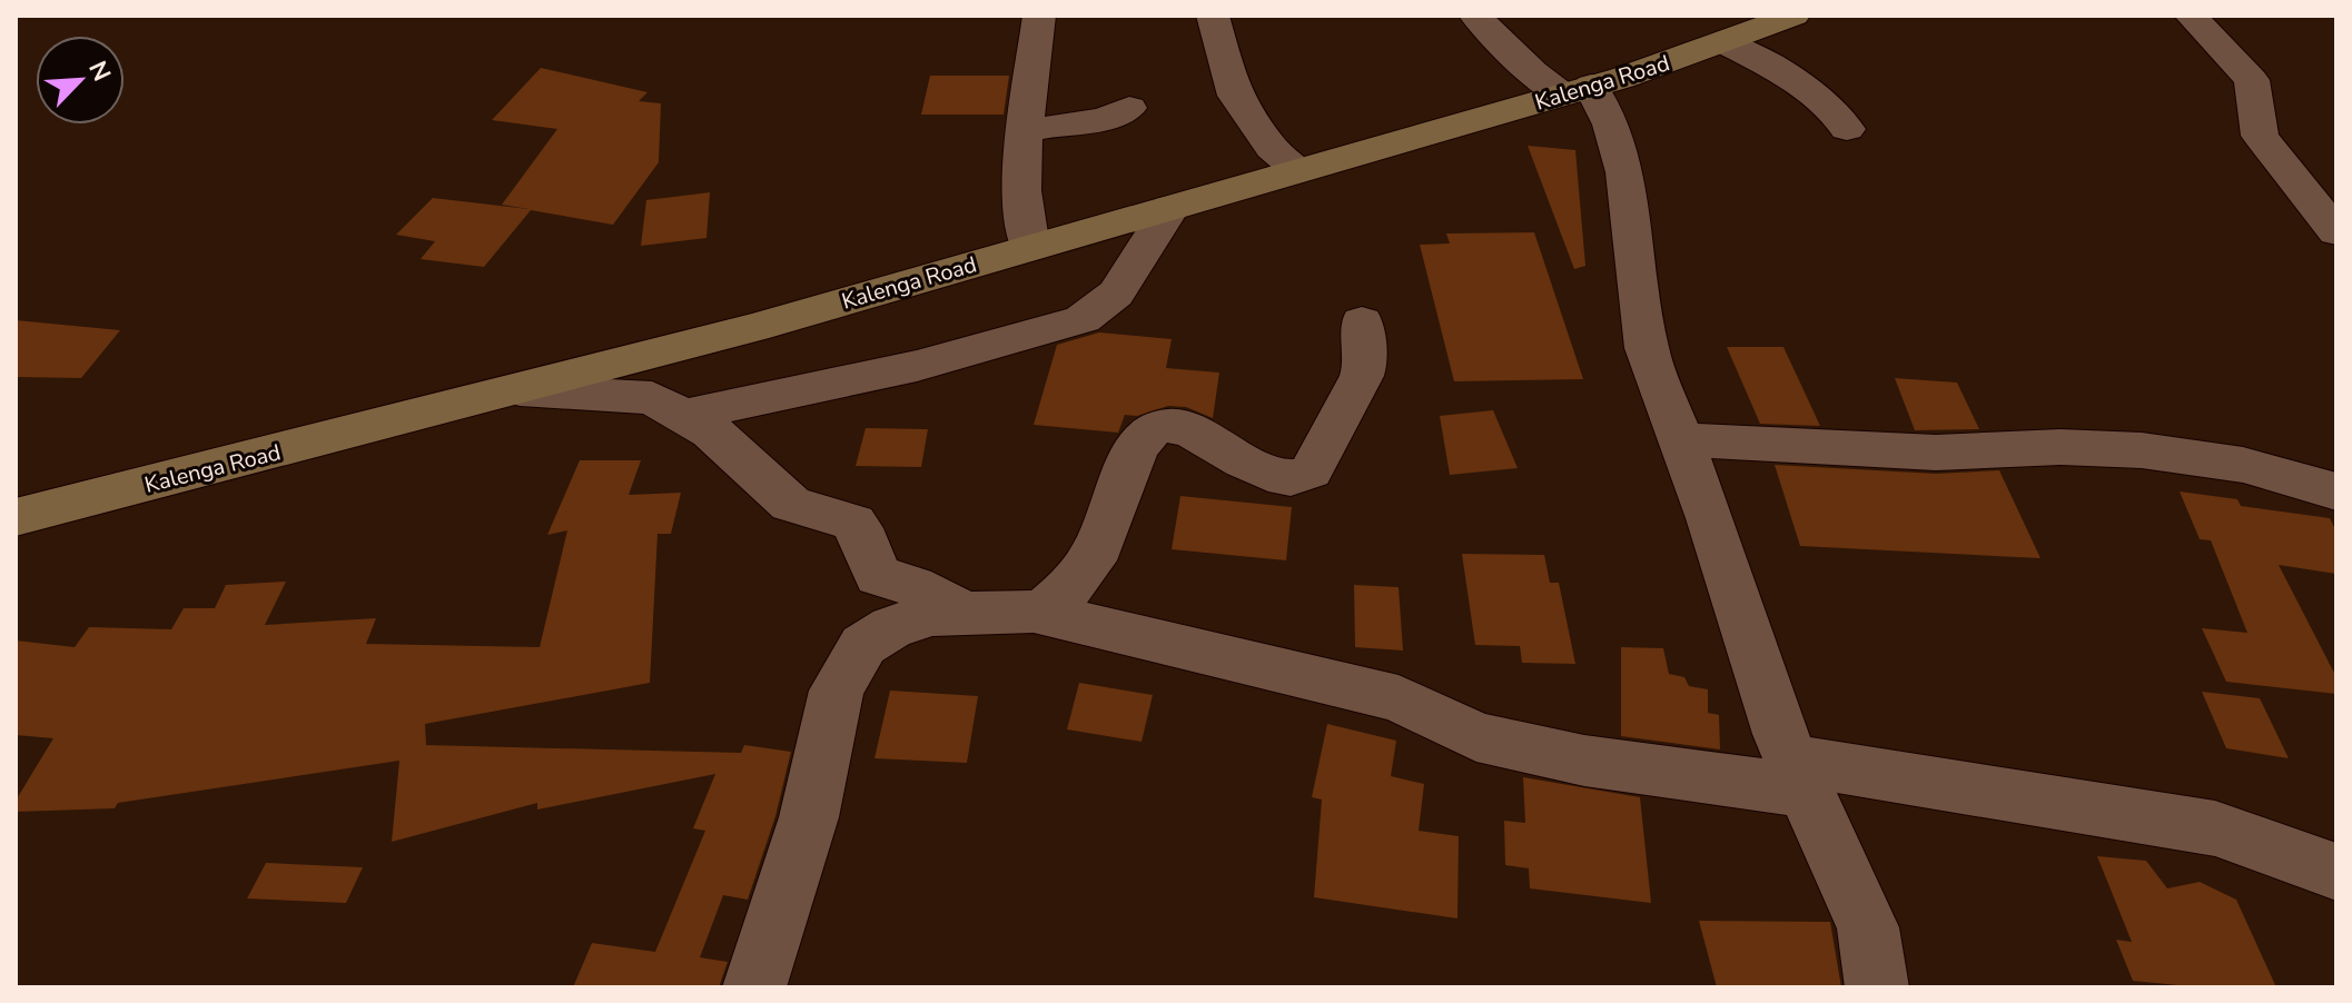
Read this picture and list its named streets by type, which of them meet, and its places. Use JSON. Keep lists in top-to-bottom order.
{
  "streets": {
    "main road": ["Kalenga Road"]
  },
  "north": "top right"
}
